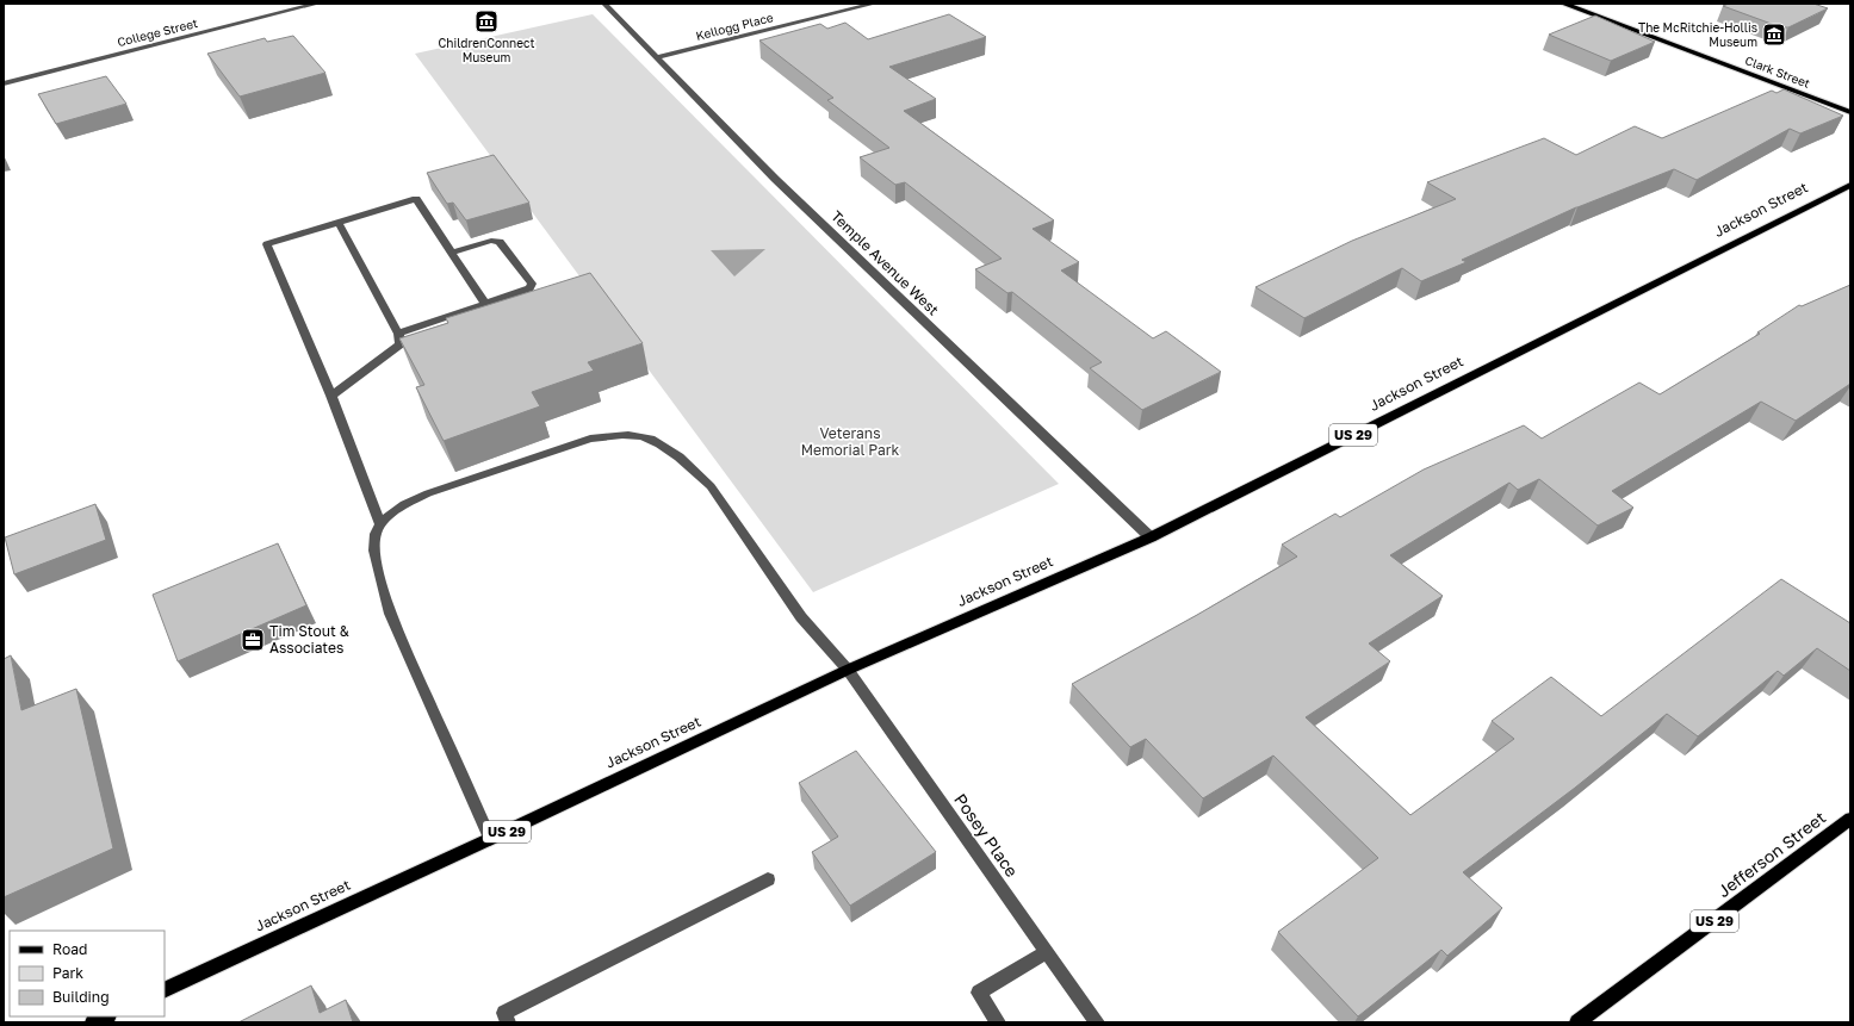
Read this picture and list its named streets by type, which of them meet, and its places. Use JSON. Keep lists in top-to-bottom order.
{
  "streets": {
    "main road": [
      "Clark Street",
      "Jackson Street",
      "US 29",
      "Jefferson Street"
    ],
    "street": [
      "Kellogg Place",
      "College Street",
      "Temple Avenue West",
      "Posey Place"
    ]
  },
  "crossings": [
    ["Kellogg Place", "Temple Avenue West"],
    ["Jackson Street", "Temple Avenue West"],
    ["Jackson Street", "Posey Place"]
  ],
  "parks": ["Veterans Memorial Park"],
  "places": {
    "museum": ["ChildrenConnect Museum", "The McRitchie-Hollis Museum"],
    "office": ["Tim Stout & Associates"]
  },
  "legend": ["Road", "Park", "Building"]
}
